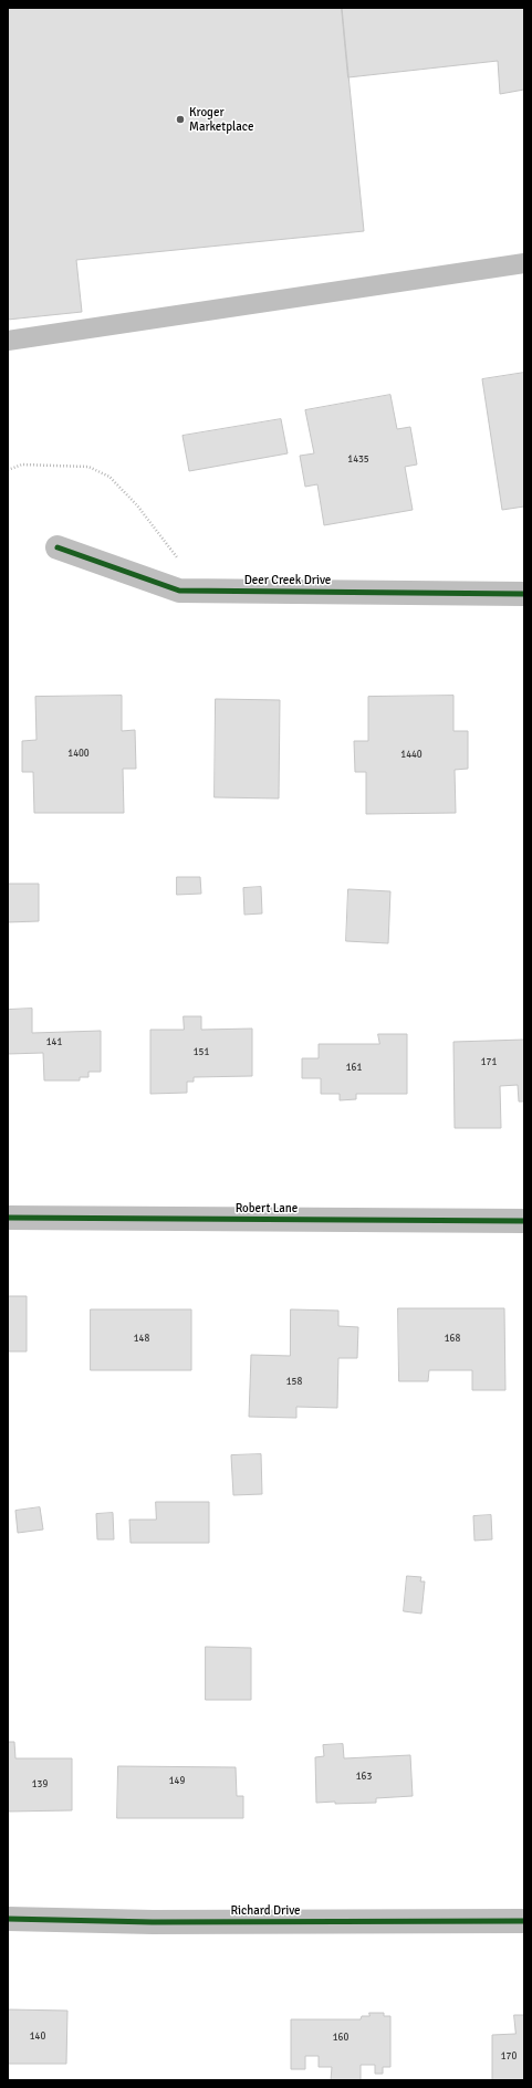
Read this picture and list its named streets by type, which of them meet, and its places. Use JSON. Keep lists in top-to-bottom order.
{
  "streets": {
    "street": ["Deer Creek Drive", "Robert Lane", "Richard Drive"]
  },
  "places": ["Kroger Marketplace"],
  "house_numbers": [
    "1435",
    "1400",
    "1440",
    "141",
    "151",
    "171",
    "161",
    "148",
    "168",
    "158",
    "163",
    "149",
    "139",
    "140",
    "160",
    "170"
  ]
}
